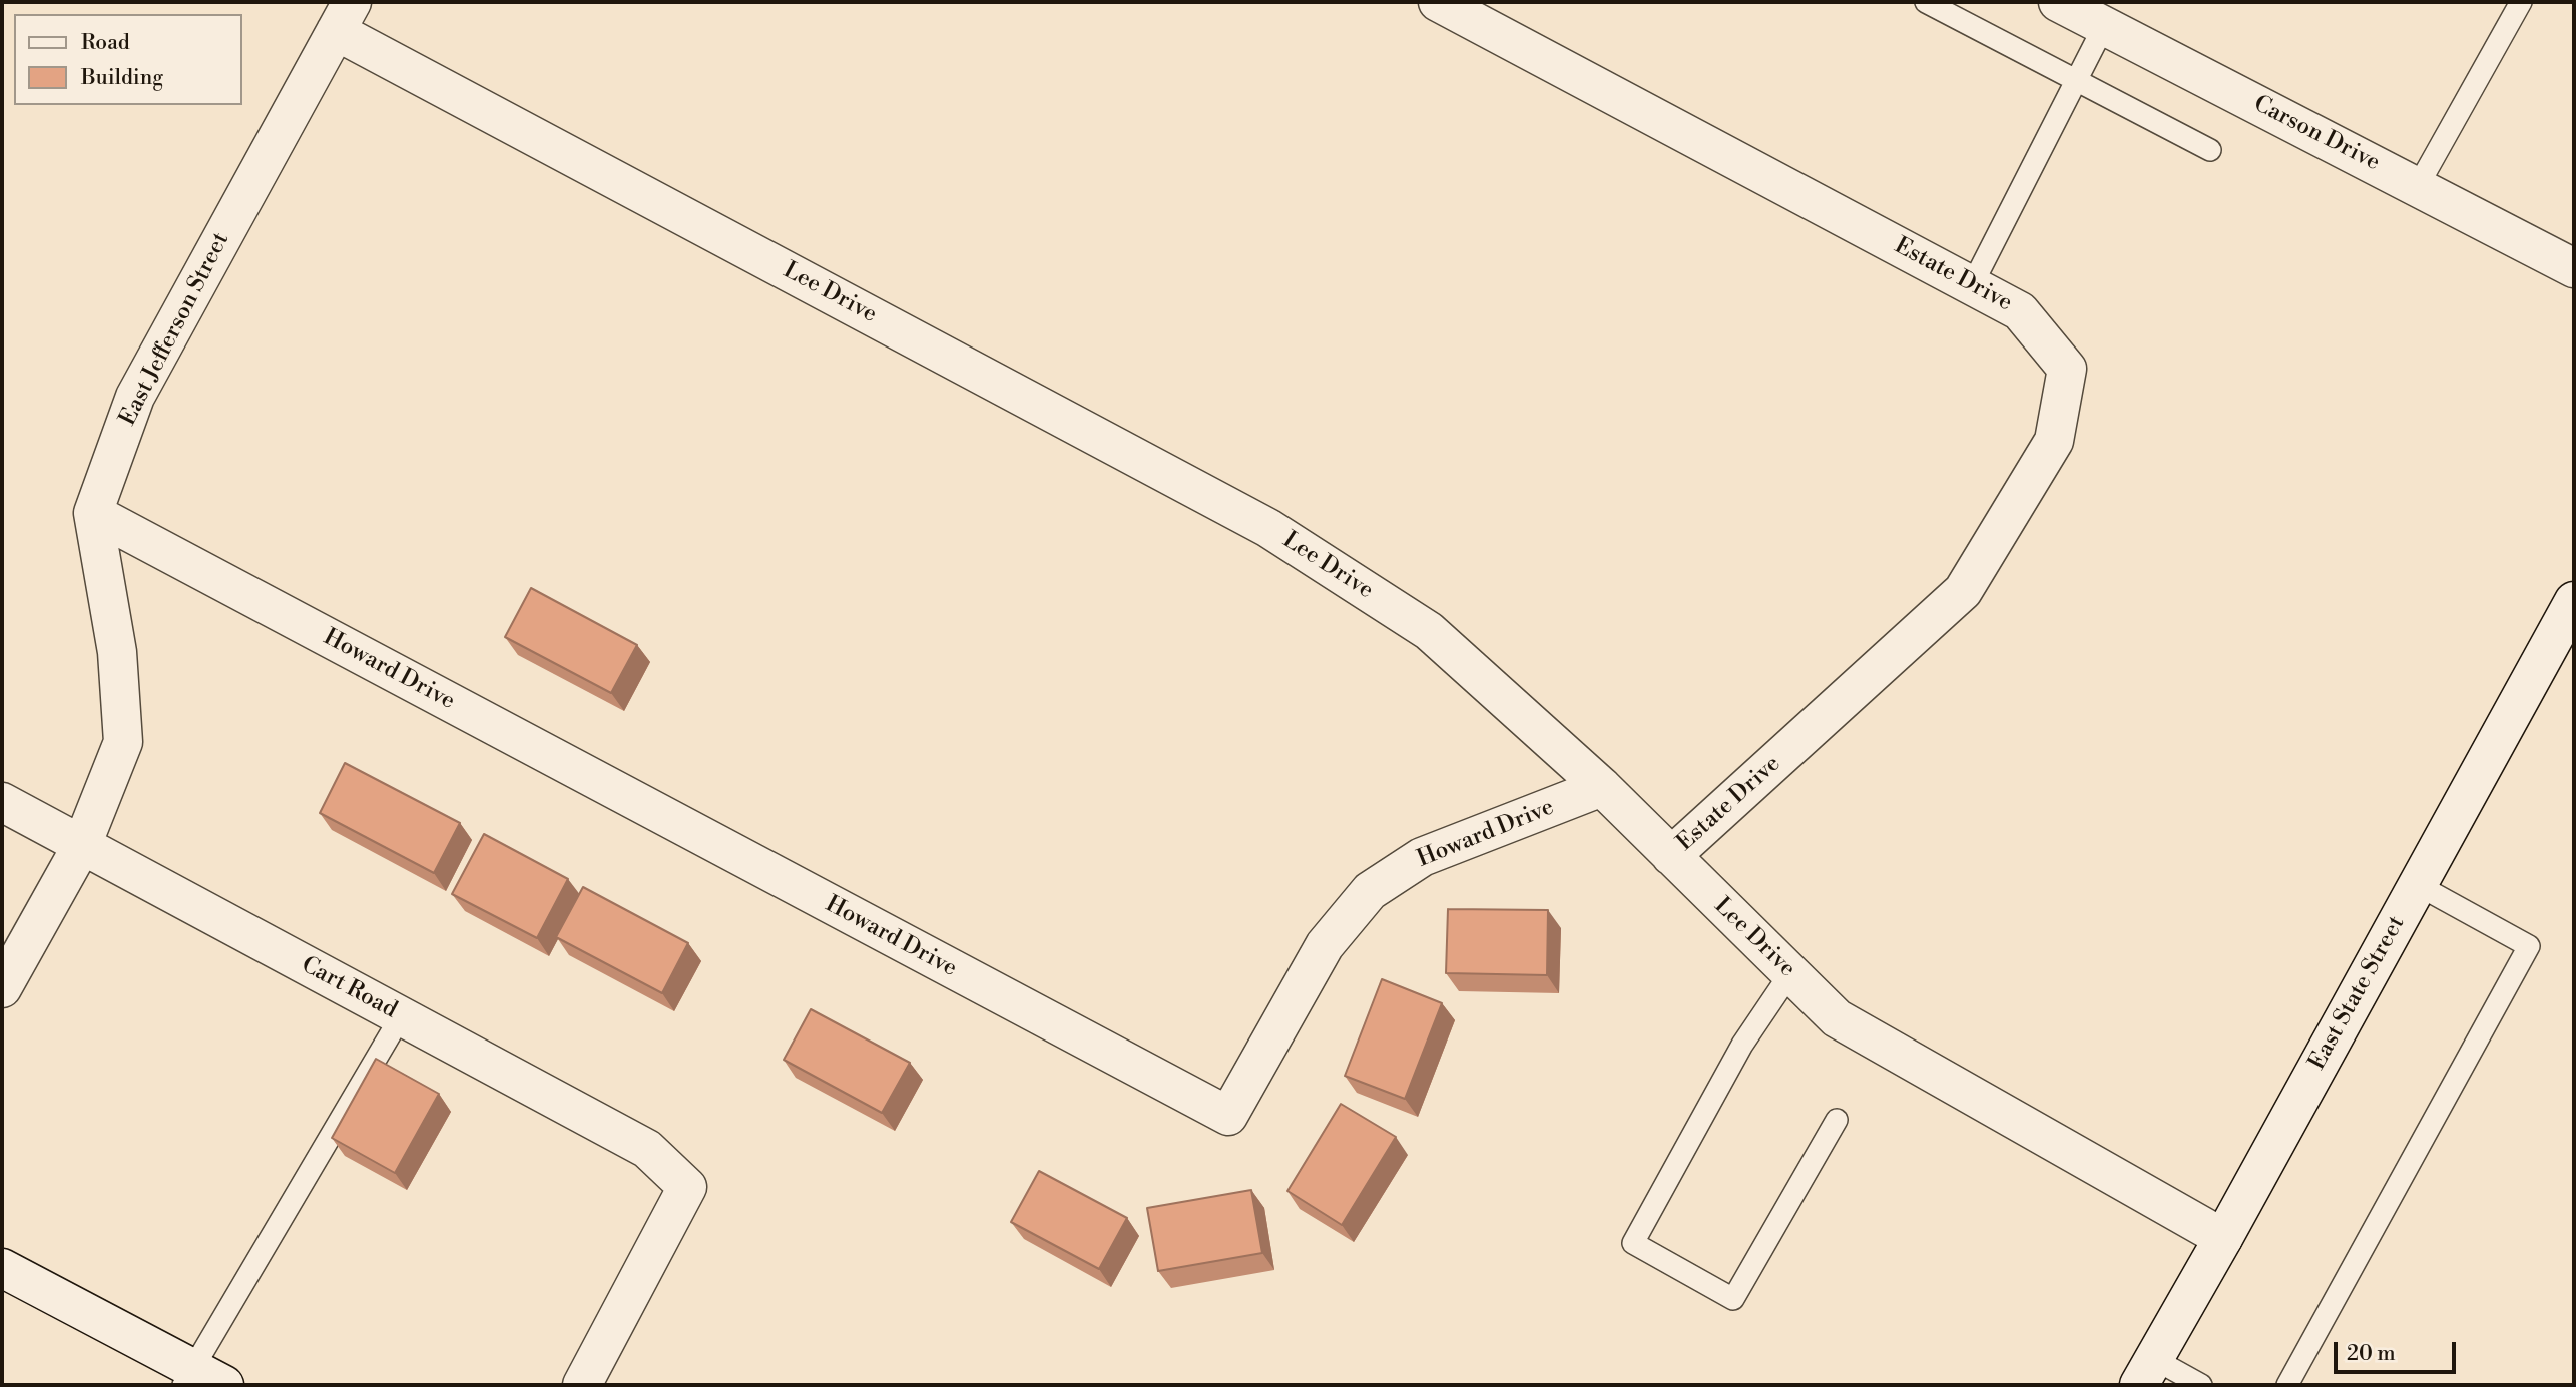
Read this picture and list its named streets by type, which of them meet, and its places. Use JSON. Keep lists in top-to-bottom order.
{
  "streets": {
    "street": [
      "Carson Drive",
      "Estate Drive",
      "Lee Drive",
      "East Jefferson Street",
      "Howard Drive",
      "Cart Road",
      "East State Street"
    ]
  },
  "crossings": [
    ["Estate Drive", "Lee Drive"],
    ["Lee Drive", "East Jefferson Street"],
    ["Lee Drive", "Howard Drive"],
    ["Lee Drive", "East State Street"],
    ["East Jefferson Street", "Howard Drive"],
    ["East Jefferson Street", "Cart Road"]
  ],
  "legend": ["Road", "Building"],
  "scale_bar": "20 m"
}
